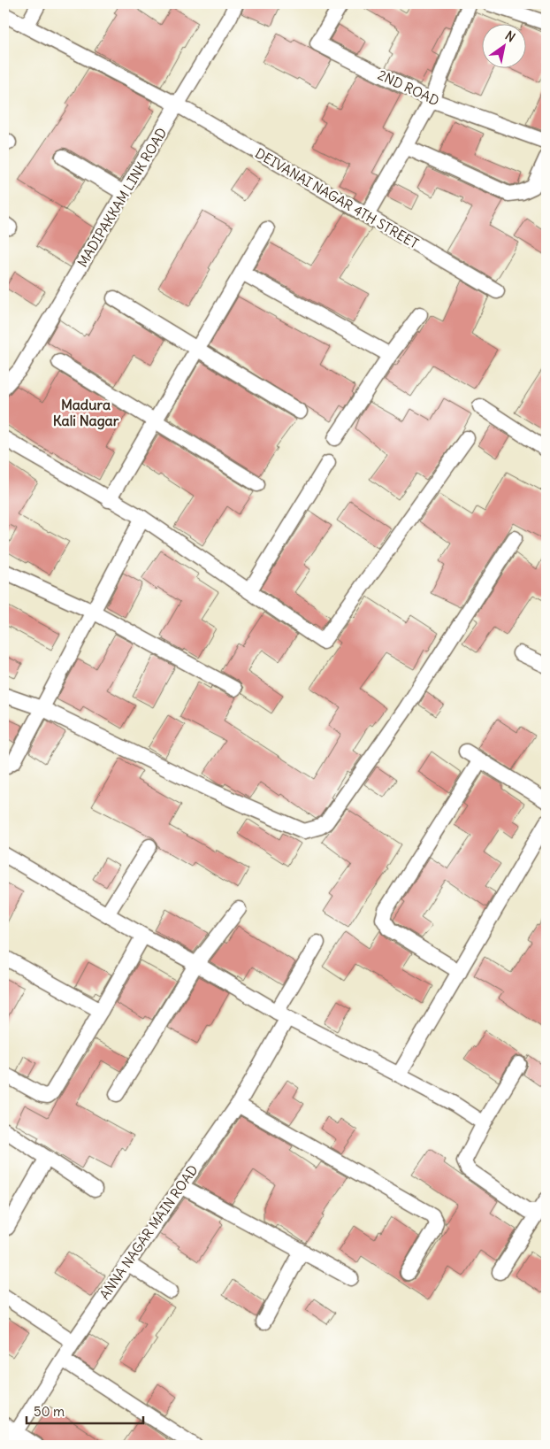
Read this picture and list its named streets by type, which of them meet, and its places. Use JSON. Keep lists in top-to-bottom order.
{
  "streets": {
    "street": [
      "2ND ROAD",
      "MADIPAKKAM LINK ROAD",
      "DEIVANAI NAGAR 4TH STREET",
      "ANNA NAGAR MAIN ROAD"
    ]
  },
  "crossings": [
    ["MADIPAKKAM LINK ROAD", "DEIVANAI NAGAR 4TH STREET"]
  ],
  "districts": ["Madura Kali Nagar"],
  "scale_bar": "50 m",
  "north": "top right"
}
